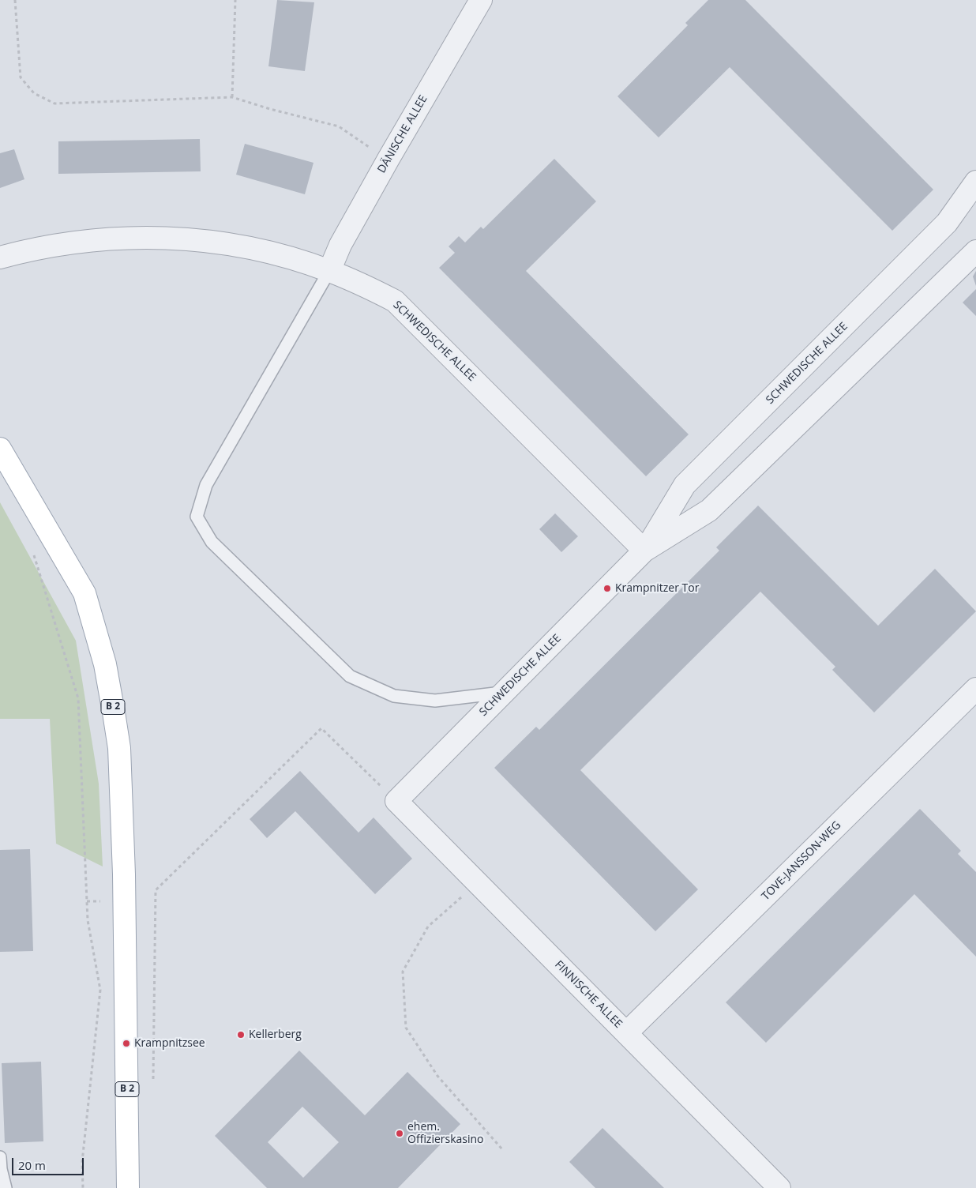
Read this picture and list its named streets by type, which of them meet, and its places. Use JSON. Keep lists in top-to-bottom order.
{
  "streets": {
    "main road": ["B 2"],
    "street": [
      "DÄNISCHE ALLEE",
      "SCHWEDISCHE ALLEE",
      "TOVE-JANSSON-WEG",
      "FINNISCHE ALLEE"
    ]
  },
  "crossings": [
    ["DÄNISCHE ALLEE", "SCHWEDISCHE ALLEE"],
    ["SCHWEDISCHE ALLEE", "FINNISCHE ALLEE"],
    ["TOVE-JANSSON-WEG", "FINNISCHE ALLEE"]
  ],
  "places": [
    "Krampnitzer Tor",
    "Kellerberg",
    "Krampnitzsee",
    "ehem. Offizierskasino"
  ],
  "scale_bar": "20 m"
}
